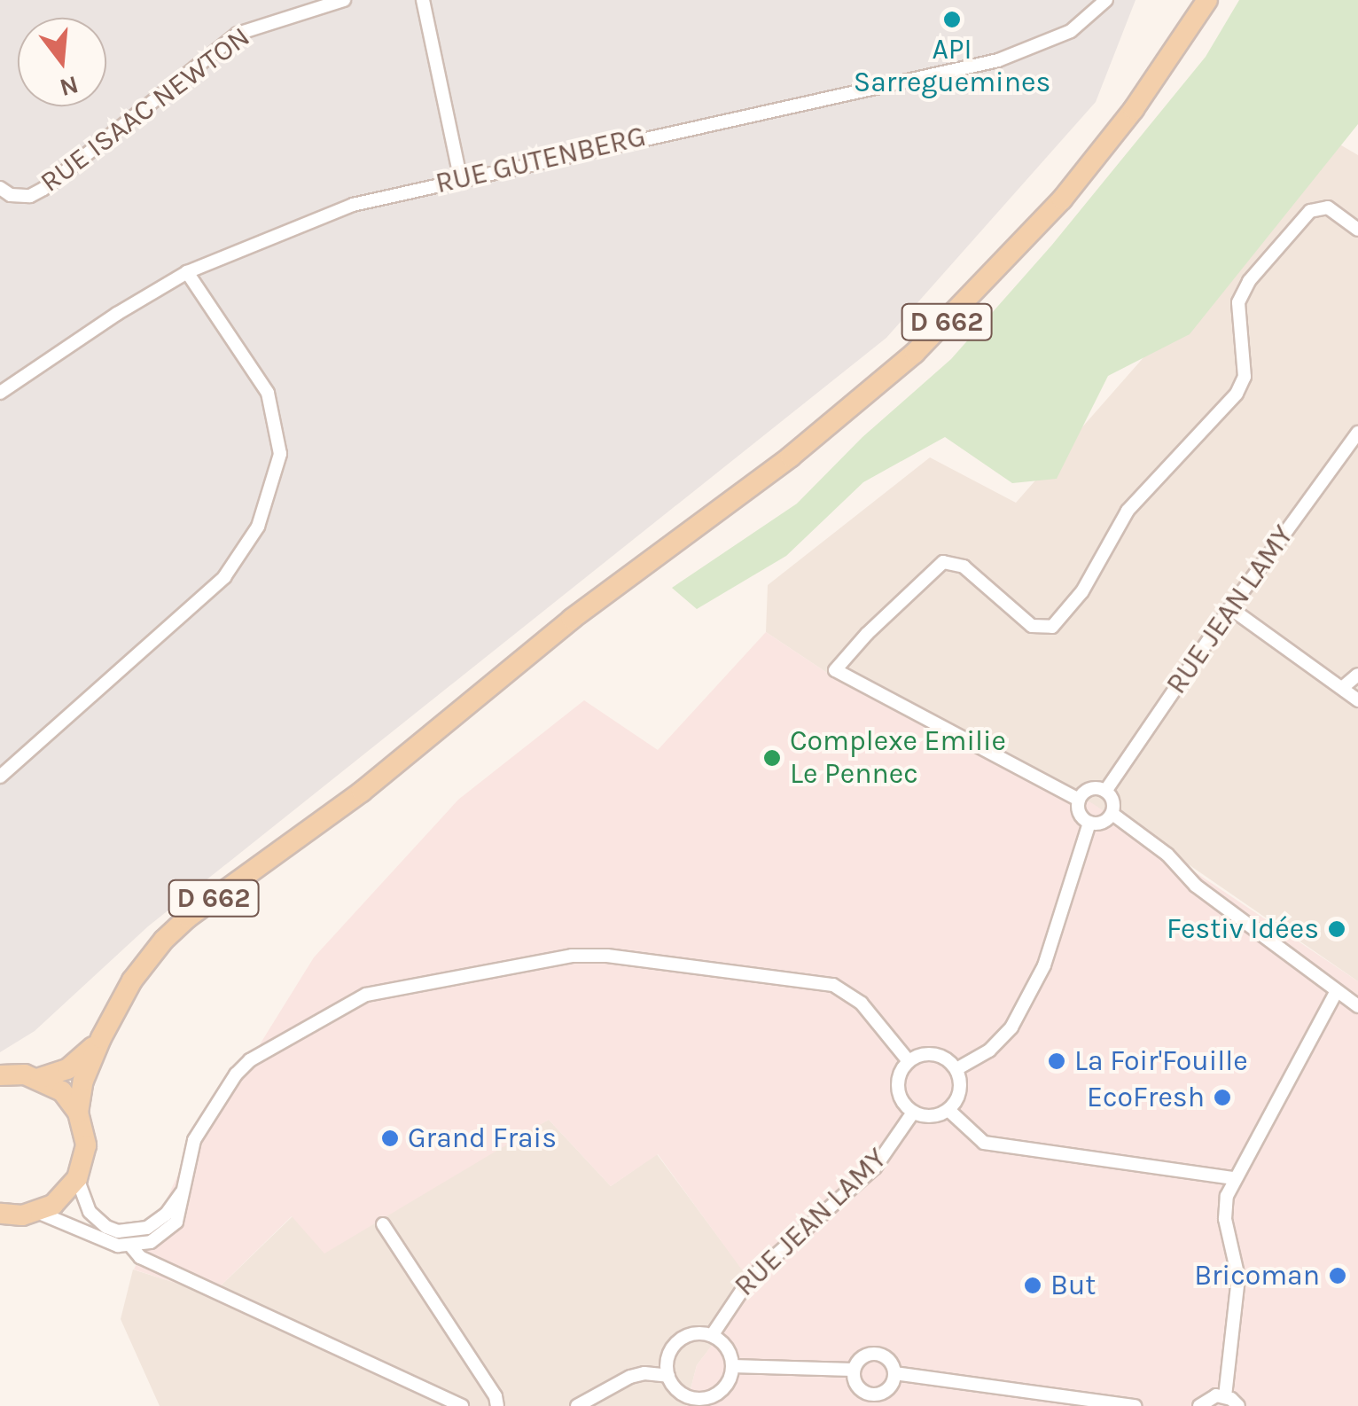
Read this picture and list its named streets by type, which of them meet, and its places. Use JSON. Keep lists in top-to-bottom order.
{
  "streets": {
    "main road": ["D 662"],
    "street": ["RUE ISAAC NEWTON", "RUE GUTENBERG", "RUE JEAN LAMY"]
  },
  "places": [
    "API Sarreguemines",
    "Complexe Emilie Le Pennec",
    "Festiv Idées",
    "La Foir'Fouille",
    "EcoFresh",
    "Grand Frais",
    "Bricoman",
    "But"
  ],
  "north": "bottom"
}
